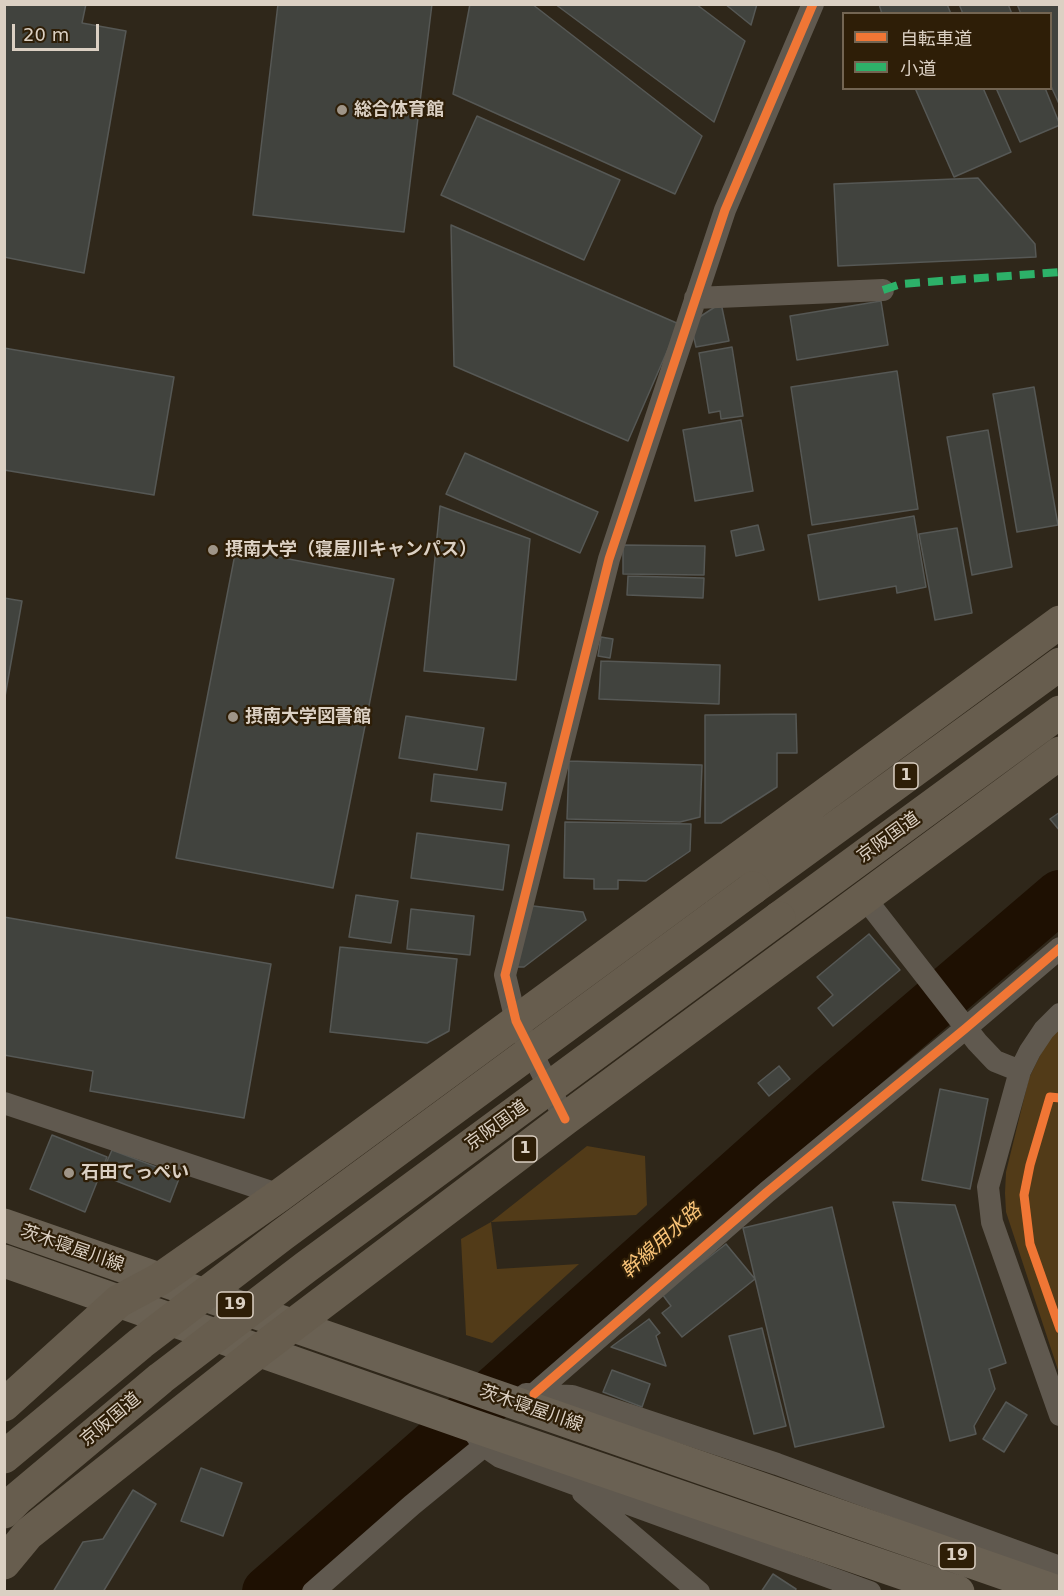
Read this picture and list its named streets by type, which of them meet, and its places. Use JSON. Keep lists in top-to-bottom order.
{
  "streets": {
    "highway": ["1", "京阪国道"],
    "main road": ["茨木寝屋川線", "19"]
  },
  "crossings": [
    ["1", "茨木寝屋川線"]
  ],
  "water": ["幹線用水路"],
  "places": [
    "総合体育館",
    "摂南大学（寝屋川キャンパス）",
    "摂南大学図書館",
    "石田てっぺい"
  ],
  "legend": ["自転車道", "小道"],
  "scale_bar": "20 m"
}
